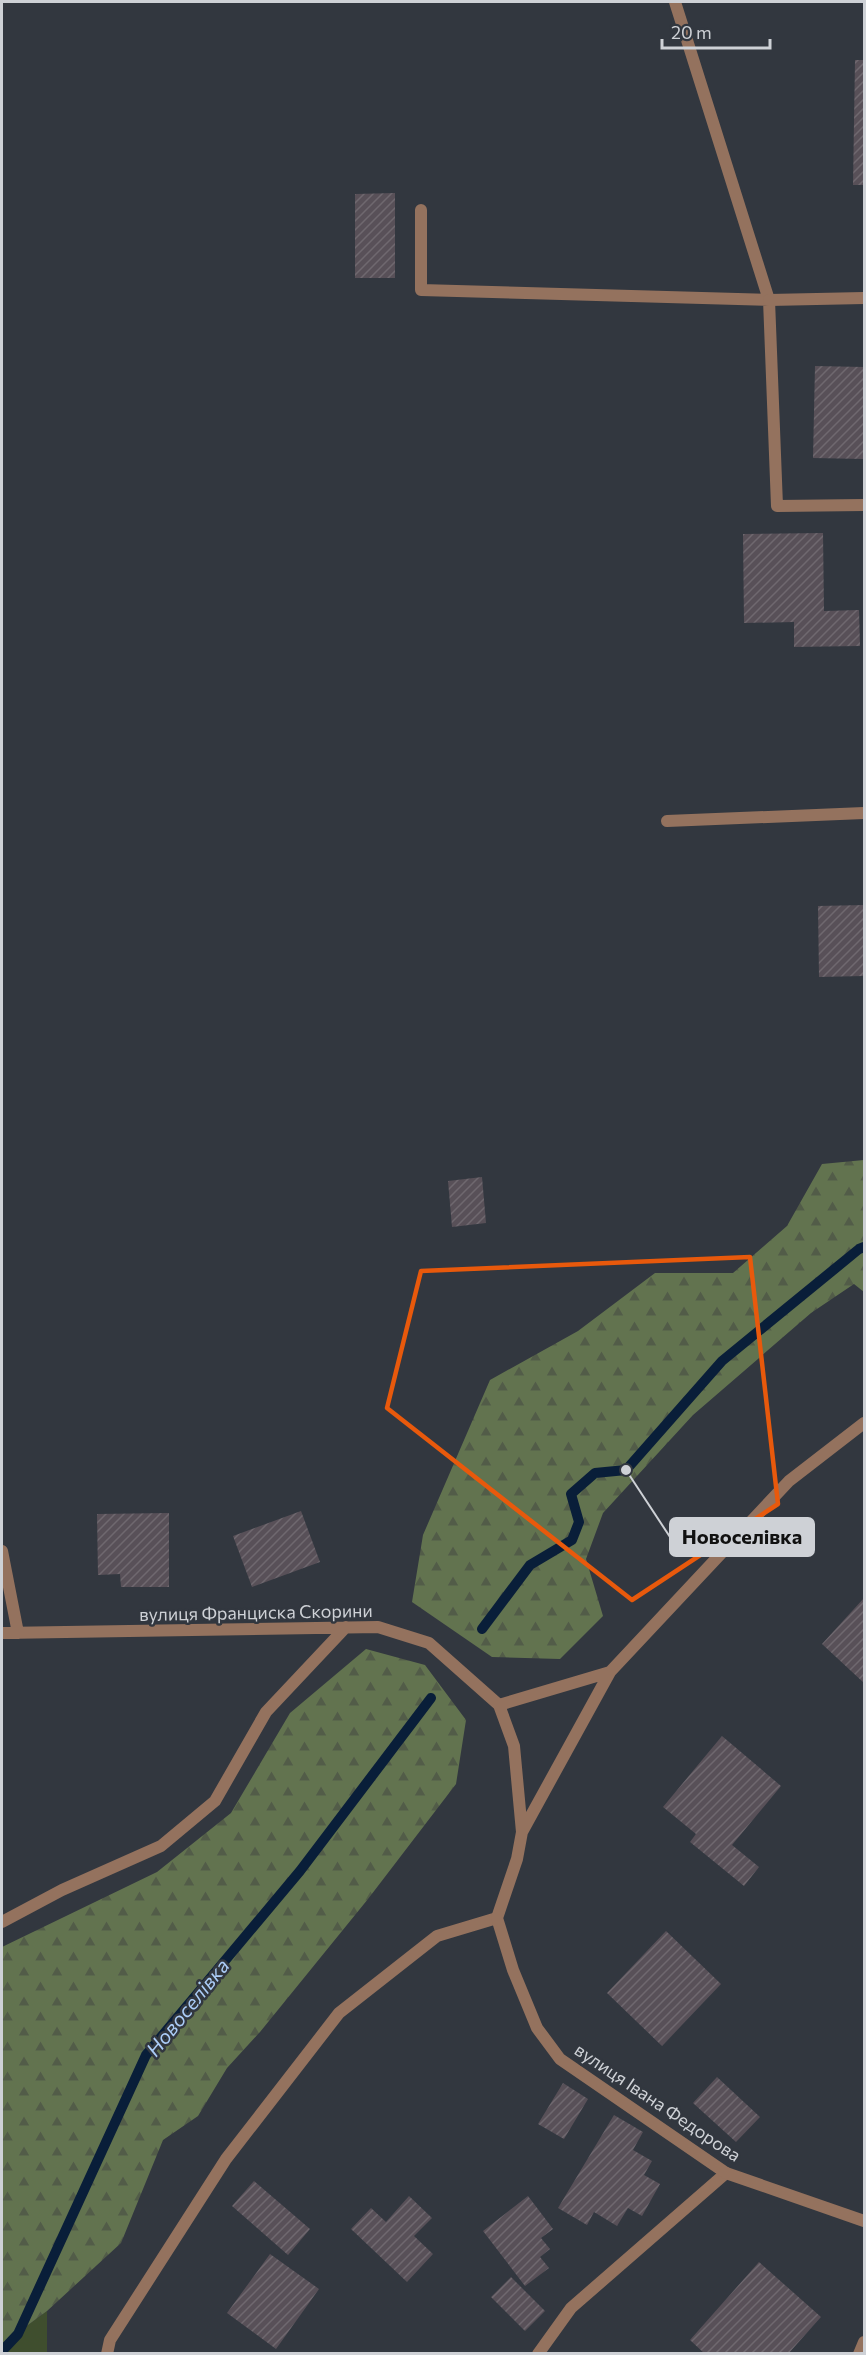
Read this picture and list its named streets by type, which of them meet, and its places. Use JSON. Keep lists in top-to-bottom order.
{
  "streets": {
    "street": ["вулиця Франциска Скорини", "вулиця Івана Федорова"]
  },
  "water": ["Новоселівка"],
  "places": ["Новоселівка"],
  "scale_bar": "20 m"
}
